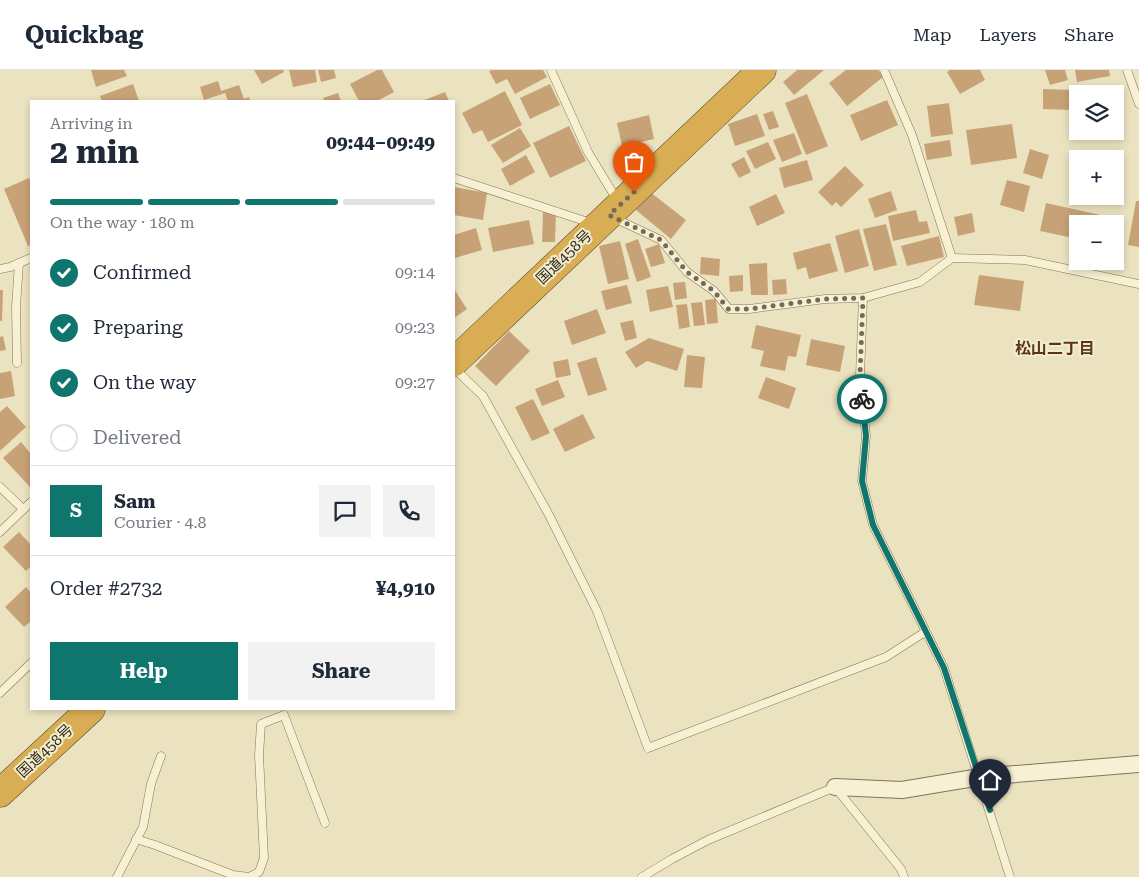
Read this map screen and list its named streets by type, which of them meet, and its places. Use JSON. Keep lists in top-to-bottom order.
{
  "streets": {
    "highway": ["国道458号"]
  },
  "districts": ["松山二丁目"],
  "page": {
    "header": "Quickbag",
    "nav": ["Map", "Layers", "Share"],
    "map_buttons": ["+", "−"],
    "heading": ["2 min", "Arriving in", "09:44–09:49"],
    "panel": [
      "Sam",
      "Courier · 4.8",
      "Order #2732",
      "¥4,910"
    ],
    "bar": "On the way · 180 m",
    "list": [
      ["Confirmed", "09:14"],
      ["Preparing", "09:23"],
      ["On the way", "09:27"],
      "Delivered"
    ],
    "round": "S",
    "buttons": ["Help", "Share"]
  }
}
